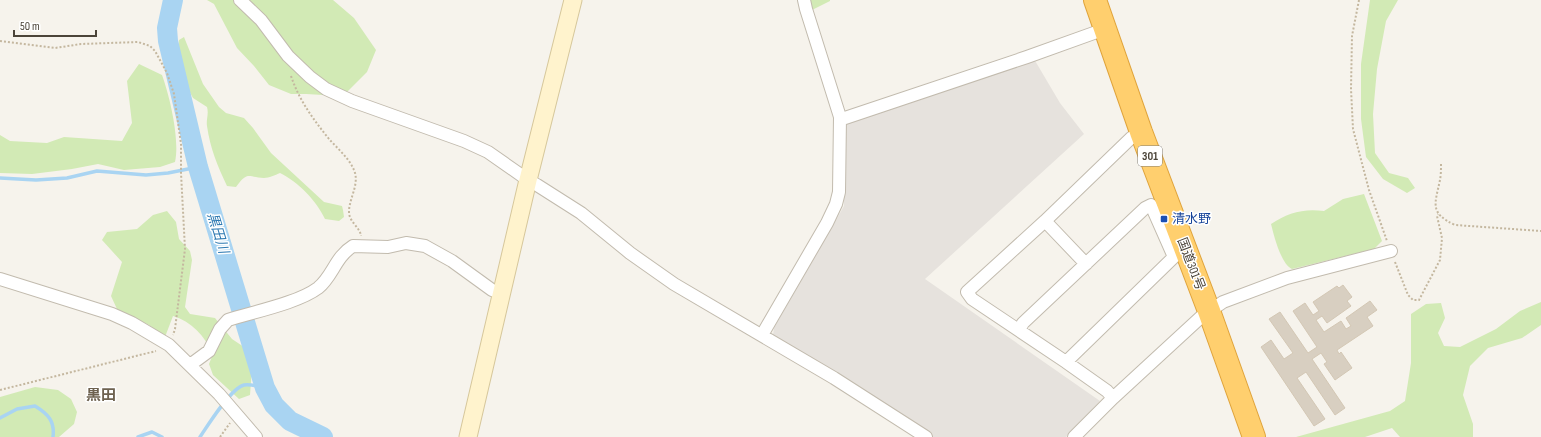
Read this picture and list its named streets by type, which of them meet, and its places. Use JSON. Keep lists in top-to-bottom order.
{
  "streets": {
    "highway": ["301", "国道301号"]
  },
  "districts": ["黒田"],
  "water": ["黒田川"],
  "places": {
    "transit": ["清水野"]
  },
  "scale_bar": "50 m"
}
